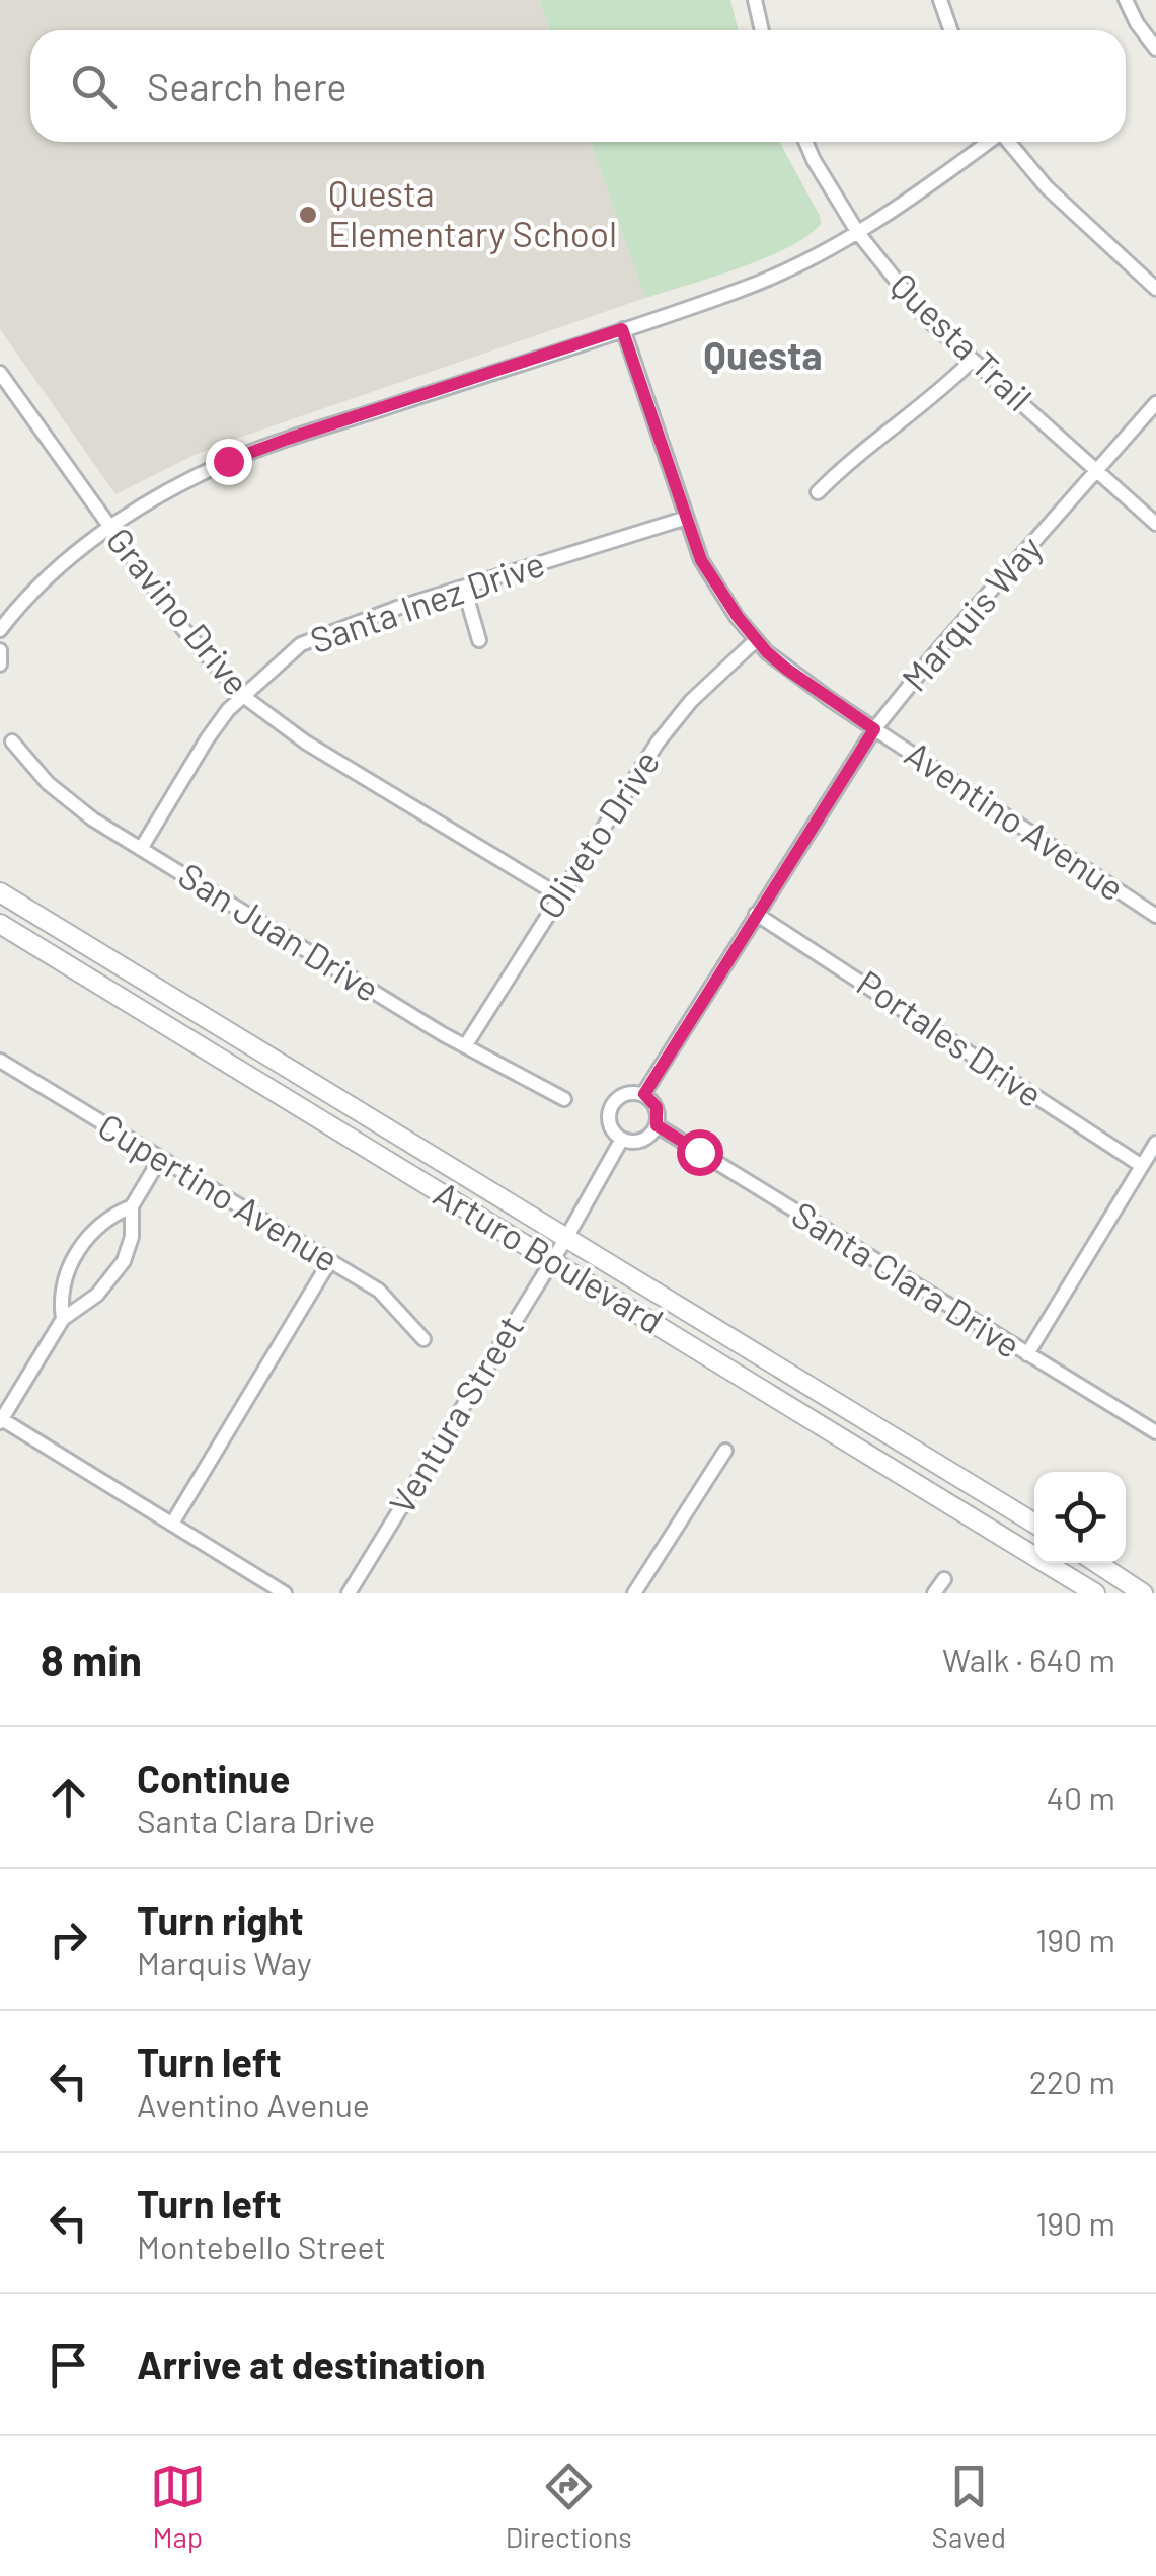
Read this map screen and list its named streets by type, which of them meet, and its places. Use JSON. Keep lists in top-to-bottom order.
{
  "streets": {
    "street": [
      "Questa Trail",
      "Santa Inez Drive",
      "Gravino Drive",
      "Marquis Way",
      "Aventino Avenue",
      "Oliveto Drive",
      "San Juan Drive",
      "Portales Drive",
      "Cupertino Avenue",
      "Arturo Boulevard",
      "Santa Clara Drive",
      "Ventura Street"
    ]
  },
  "crossings": [
    ["Questa Trail", "Marquis Way"],
    ["Santa Inez Drive", "Gravino Drive"],
    ["Santa Inez Drive", "Aventino Avenue"],
    ["Santa Inez Drive", "San Juan Drive"],
    ["Gravino Drive", "Oliveto Drive"],
    ["Marquis Way", "Aventino Avenue"],
    ["Marquis Way", "Portales Drive"],
    ["Marquis Way", "Santa Clara Drive"],
    ["Aventino Avenue", "Oliveto Drive"],
    ["Oliveto Drive", "San Juan Drive"],
    ["Arturo Boulevard", "Ventura Street"]
  ],
  "districts": ["Questa"],
  "places": ["Questa Elementary School"],
  "page": {
    "search": "Search here",
    "heading": ["8 min", "Walk · 640 m"],
    "list": [
      ["Continue", "Santa Clara Drive", "40 m"],
      ["Turn right", "Marquis Way", "190 m"],
      ["Turn left", "Aventino Avenue", "220 m"],
      ["Turn left", "Montebello Street", "190 m"],
      "Arrive at destination"
    ],
    "nav": ["Map", "Directions", "Saved"]
  }
}
